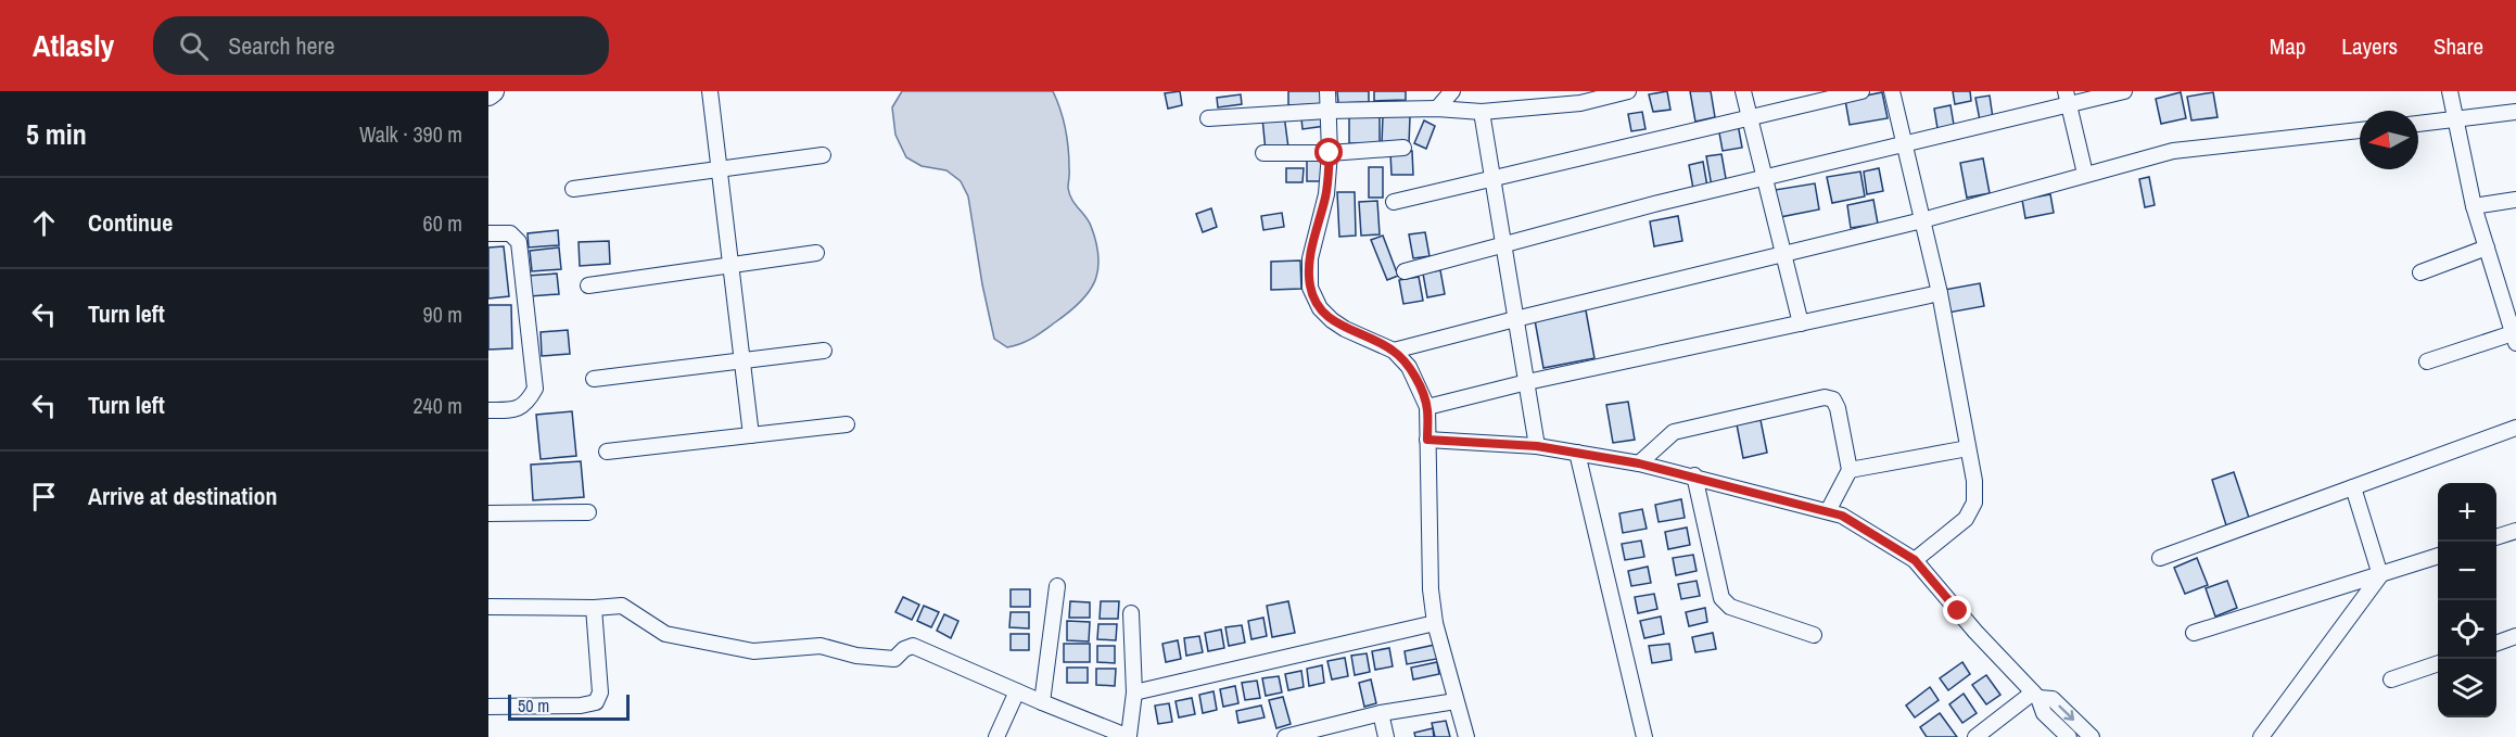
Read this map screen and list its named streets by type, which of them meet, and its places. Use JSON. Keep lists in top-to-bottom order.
{
  "scale_bar": "50 m",
  "north": "left",
  "page": {
    "header": "Atlasly",
    "search": "Search here",
    "nav": ["Map", "Layers", "Share"],
    "heading": ["5 min", "Walk · 390 m"],
    "list": [
      ["Continue", "60 m"],
      ["Turn left", "90 m"],
      ["Turn left", "240 m"],
      "Arrive at destination"
    ],
    "map_buttons": ["+", "−"],
    "scale": "50 m"
  }
}
